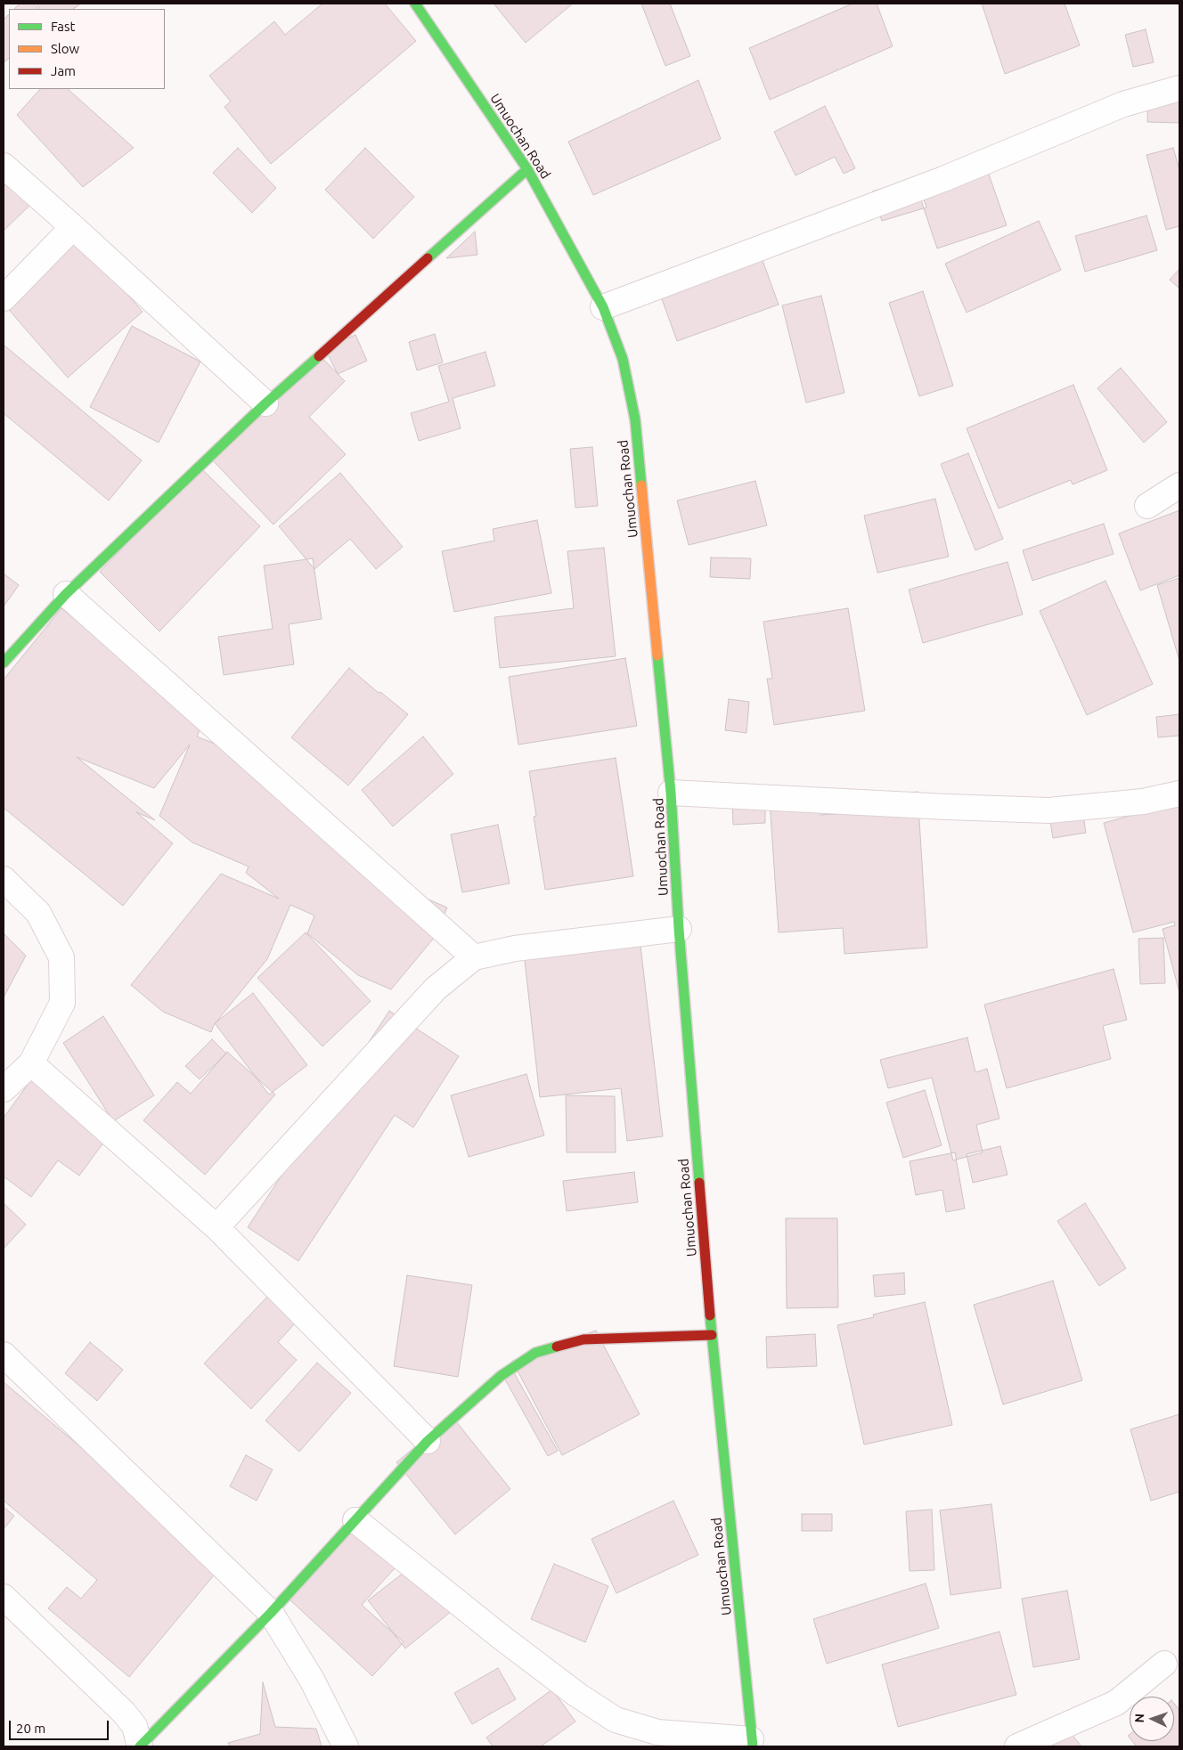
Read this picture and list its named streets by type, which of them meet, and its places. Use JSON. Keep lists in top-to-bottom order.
{
  "streets": {
    "street": ["Umuochan Road"]
  },
  "legend": ["Fast", "Slow", "Jam"],
  "scale_bar": "20 m",
  "north": "left"
}
